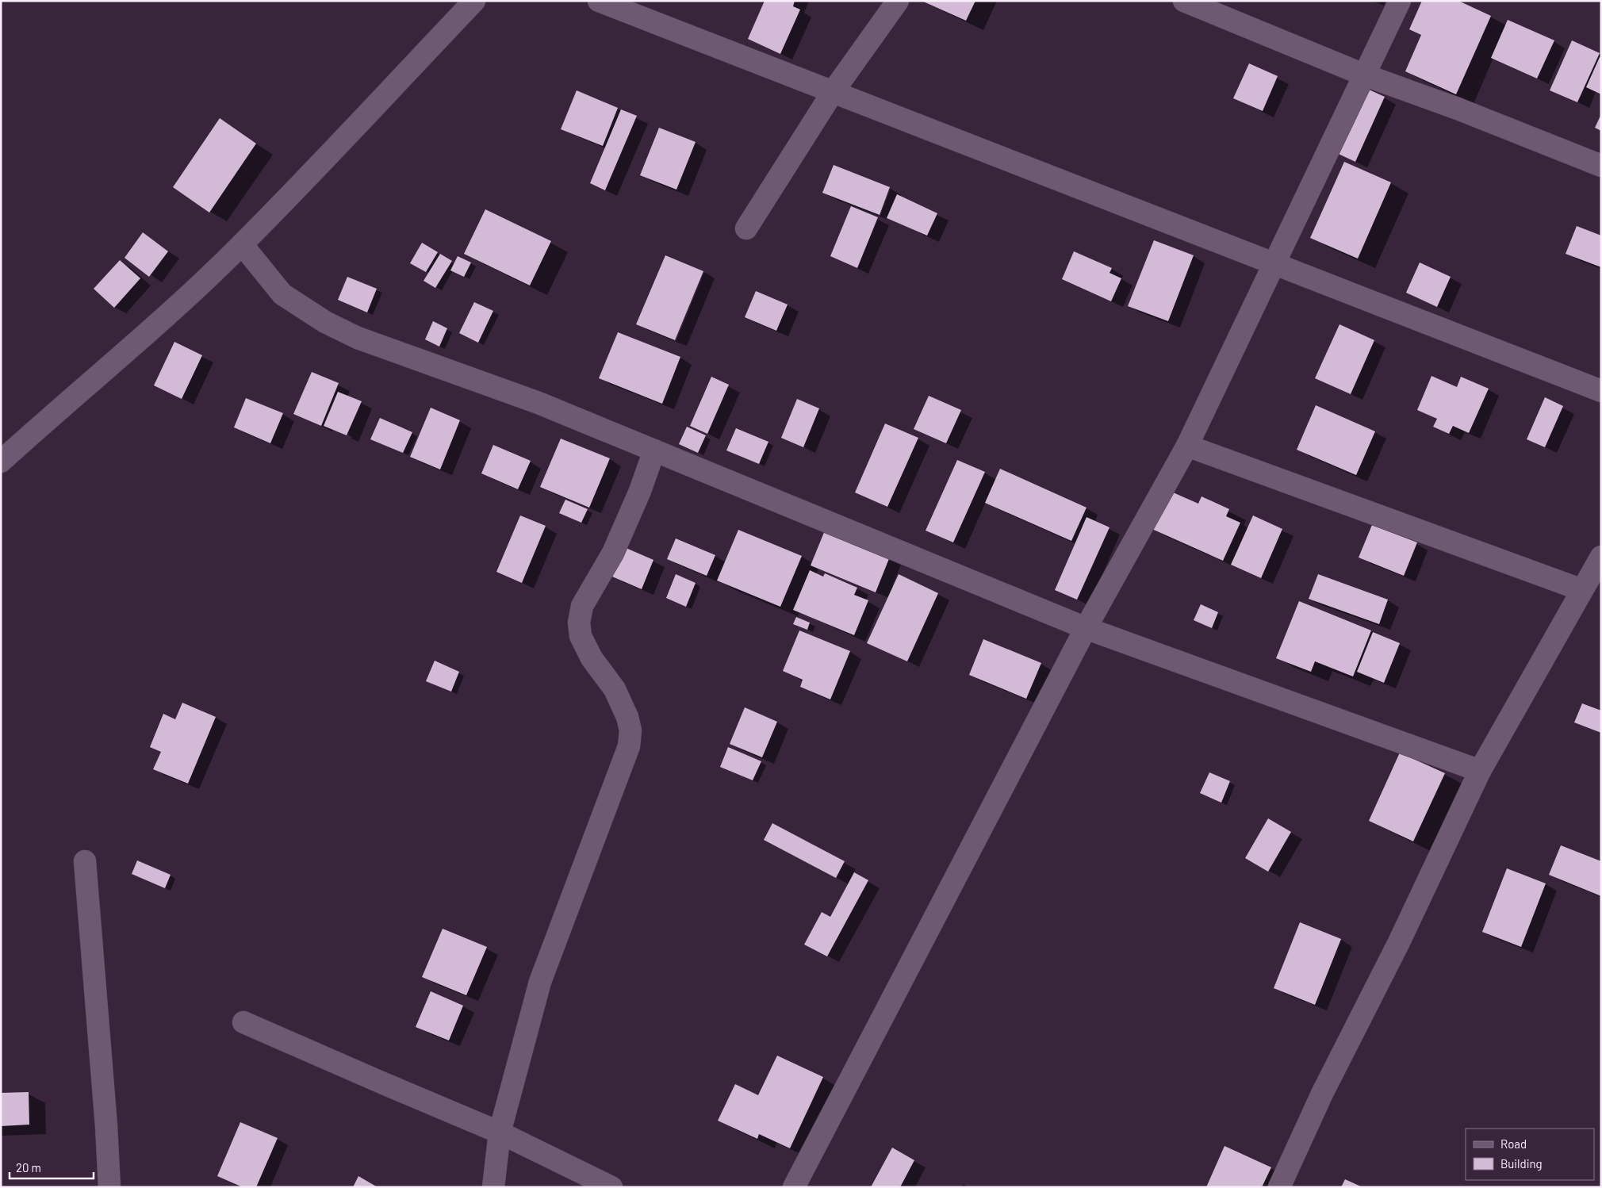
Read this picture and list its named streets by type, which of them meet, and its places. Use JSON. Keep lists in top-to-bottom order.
{
  "legend": ["Road", "Building"],
  "scale_bar": "20 m"
}
